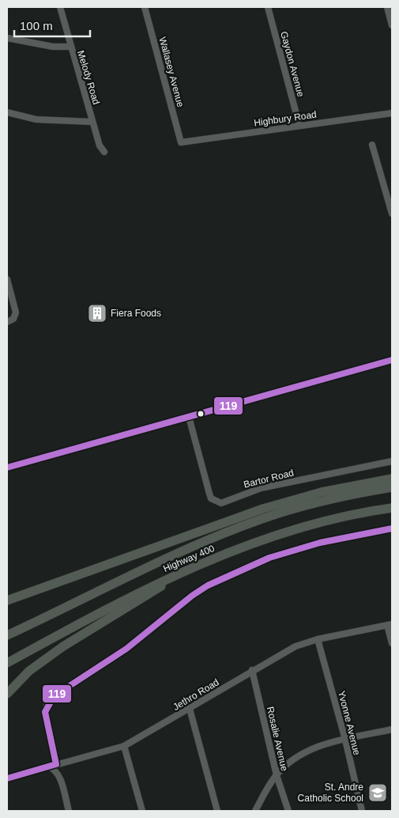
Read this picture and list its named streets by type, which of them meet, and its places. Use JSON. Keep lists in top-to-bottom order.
{
  "streets": {
    "highway": ["Highway 400"],
    "street": [
      "Gaydon Avenue",
      "Wallasey Avenue",
      "Melody Road",
      "Highbury Road",
      "Bartor Road",
      "Jethro Road",
      "Yvonne Avenue",
      "Rosalie Avenue"
    ]
  },
  "crossings": [
    ["Gaydon Avenue", "Highbury Road"],
    ["Wallasey Avenue", "Highbury Road"],
    ["Jethro Road", "Yvonne Avenue"],
    ["Jethro Road", "Rosalie Avenue"]
  ],
  "places": {
    "building": ["Fiera Foods"],
    "school or university": ["St. Andre Catholic School"]
  },
  "lines": ["transit line 119"],
  "scale_bar": "100 m"
}
